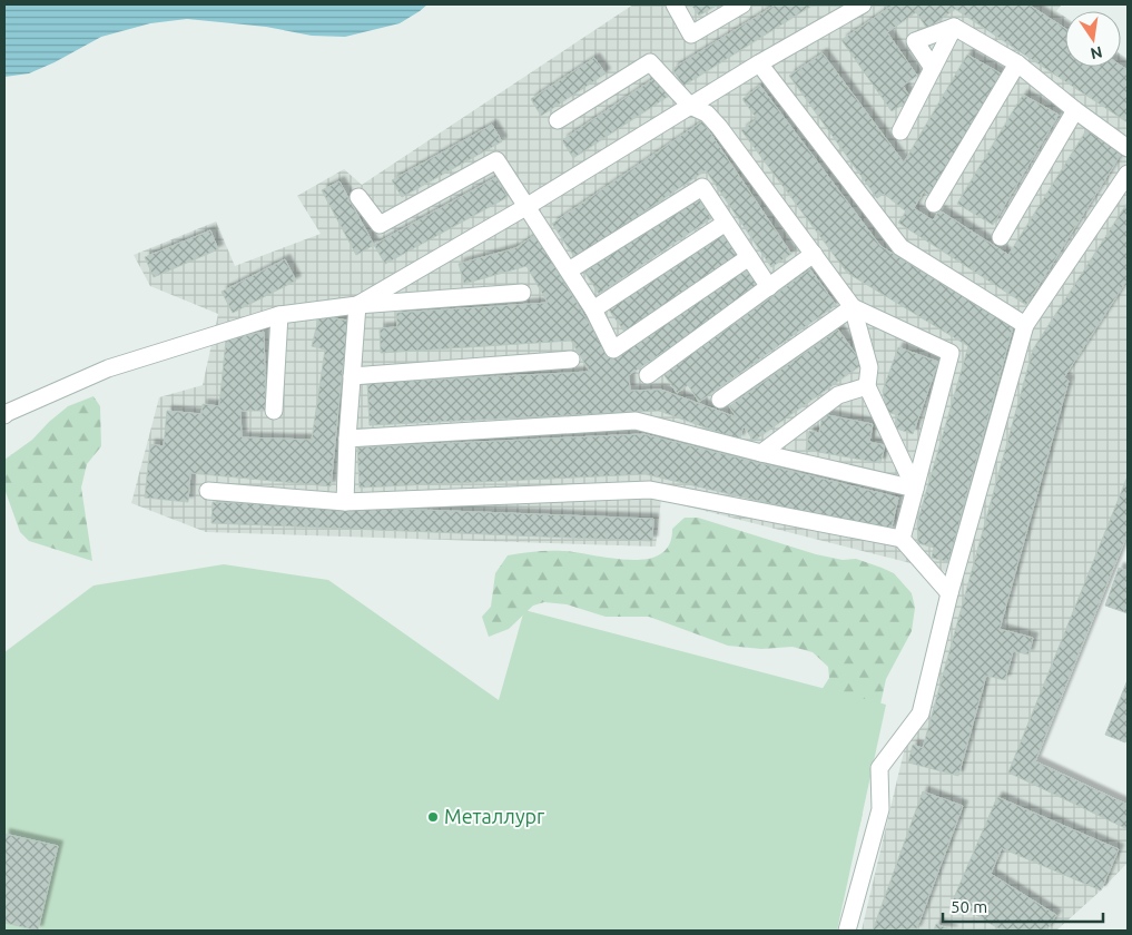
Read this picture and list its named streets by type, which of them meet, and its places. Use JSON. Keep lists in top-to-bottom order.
{
  "places": ["Металлург"],
  "scale_bar": "50 m",
  "north": "bottom"
}
